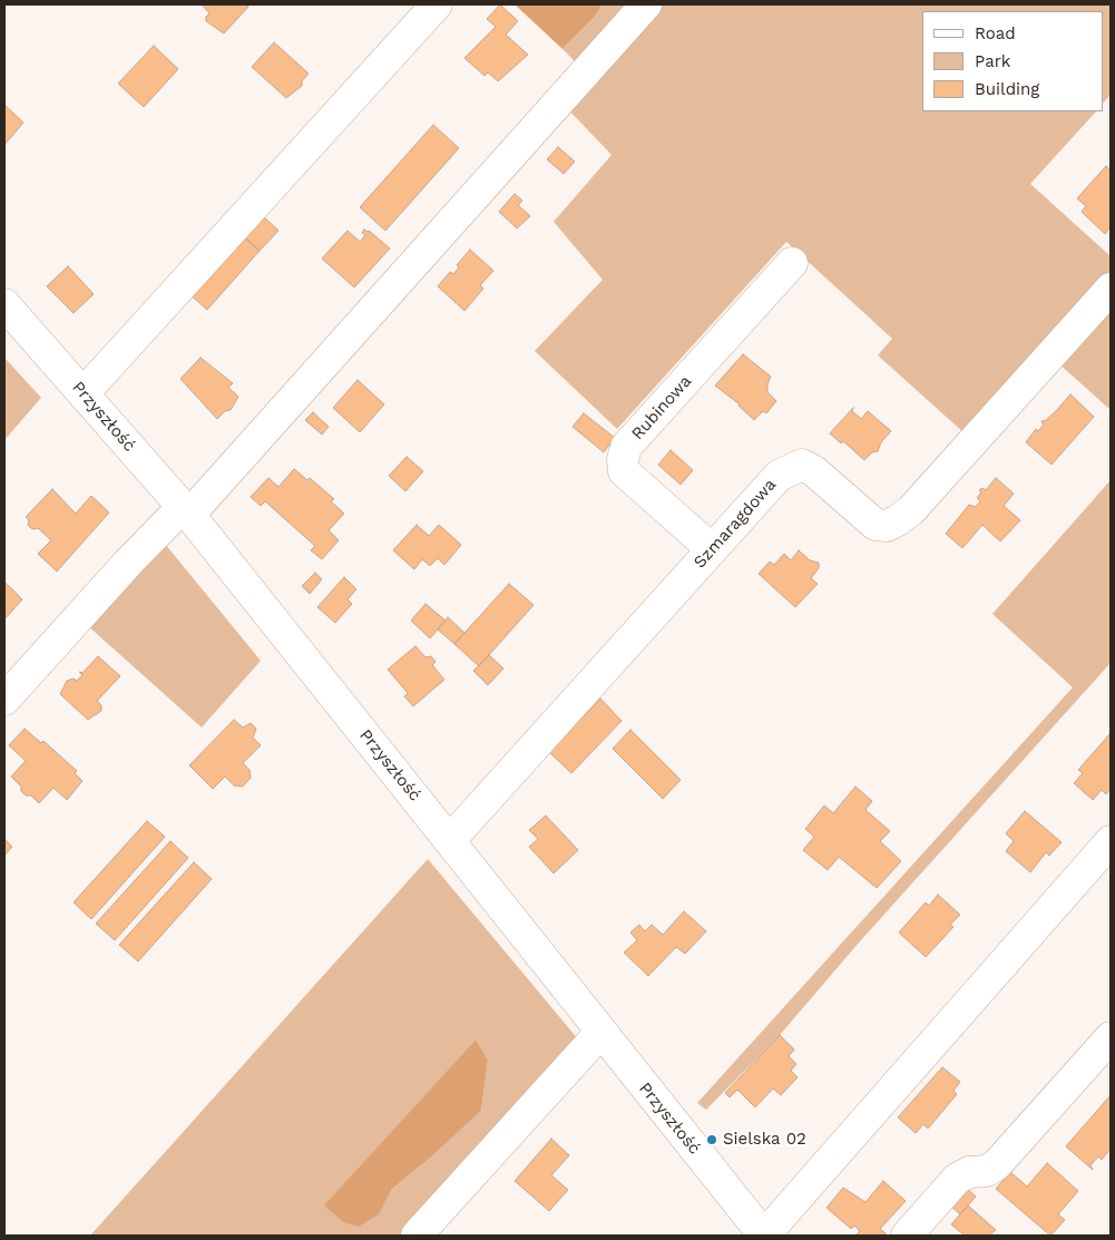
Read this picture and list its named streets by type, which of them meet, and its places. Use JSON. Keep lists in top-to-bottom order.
{
  "streets": {
    "street": ["Rubinowa", "Przyszłość", "Szmaragdowa"]
  },
  "crossings": [
    ["Rubinowa", "Szmaragdowa"],
    ["Przyszłość", "Szmaragdowa"]
  ],
  "places": ["Sielska 02"],
  "legend": ["Road", "Park", "Building"]
}
